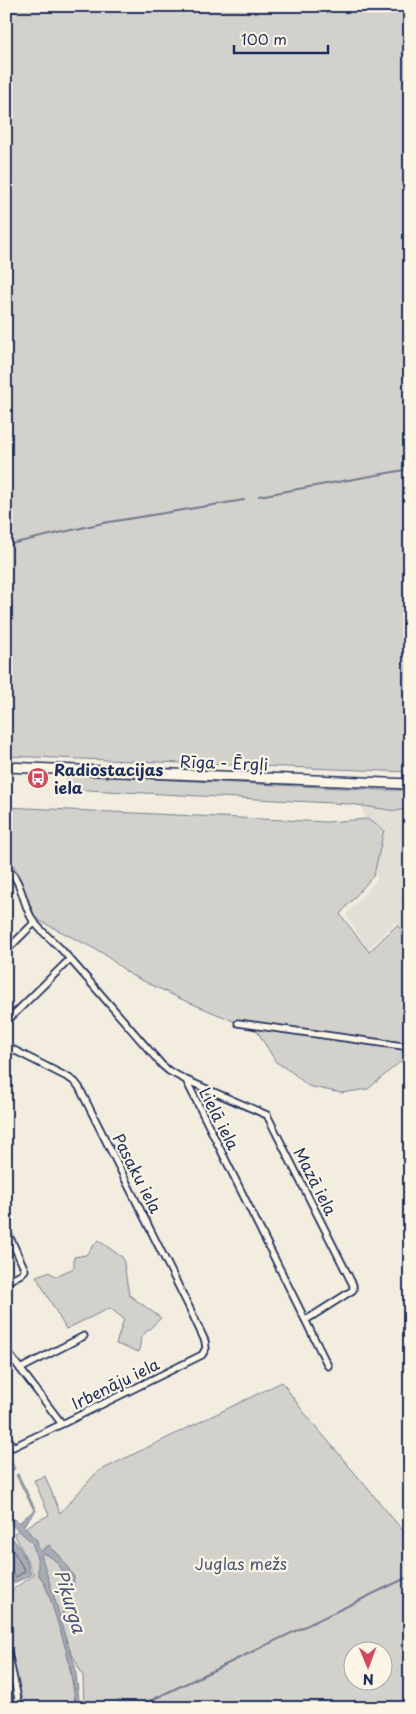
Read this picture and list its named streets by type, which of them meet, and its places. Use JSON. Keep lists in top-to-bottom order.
{
  "streets": {
    "main road": ["Rīga - Ērgļi"],
    "street": [
      "Lielā iela",
      "Pasaku iela",
      "Mazā iela",
      "Irbenāju iela"
    ]
  },
  "crossings": [
    ["Lielā iela", "Mazā iela"],
    ["Pasaku iela", "Irbenāju iela"]
  ],
  "water": ["Piķurga"],
  "parks": ["Juglas mežs"],
  "places": {
    "bus stop": ["Radiostacijas iela"]
  },
  "scale_bar": "100 m",
  "north": "bottom"
}
